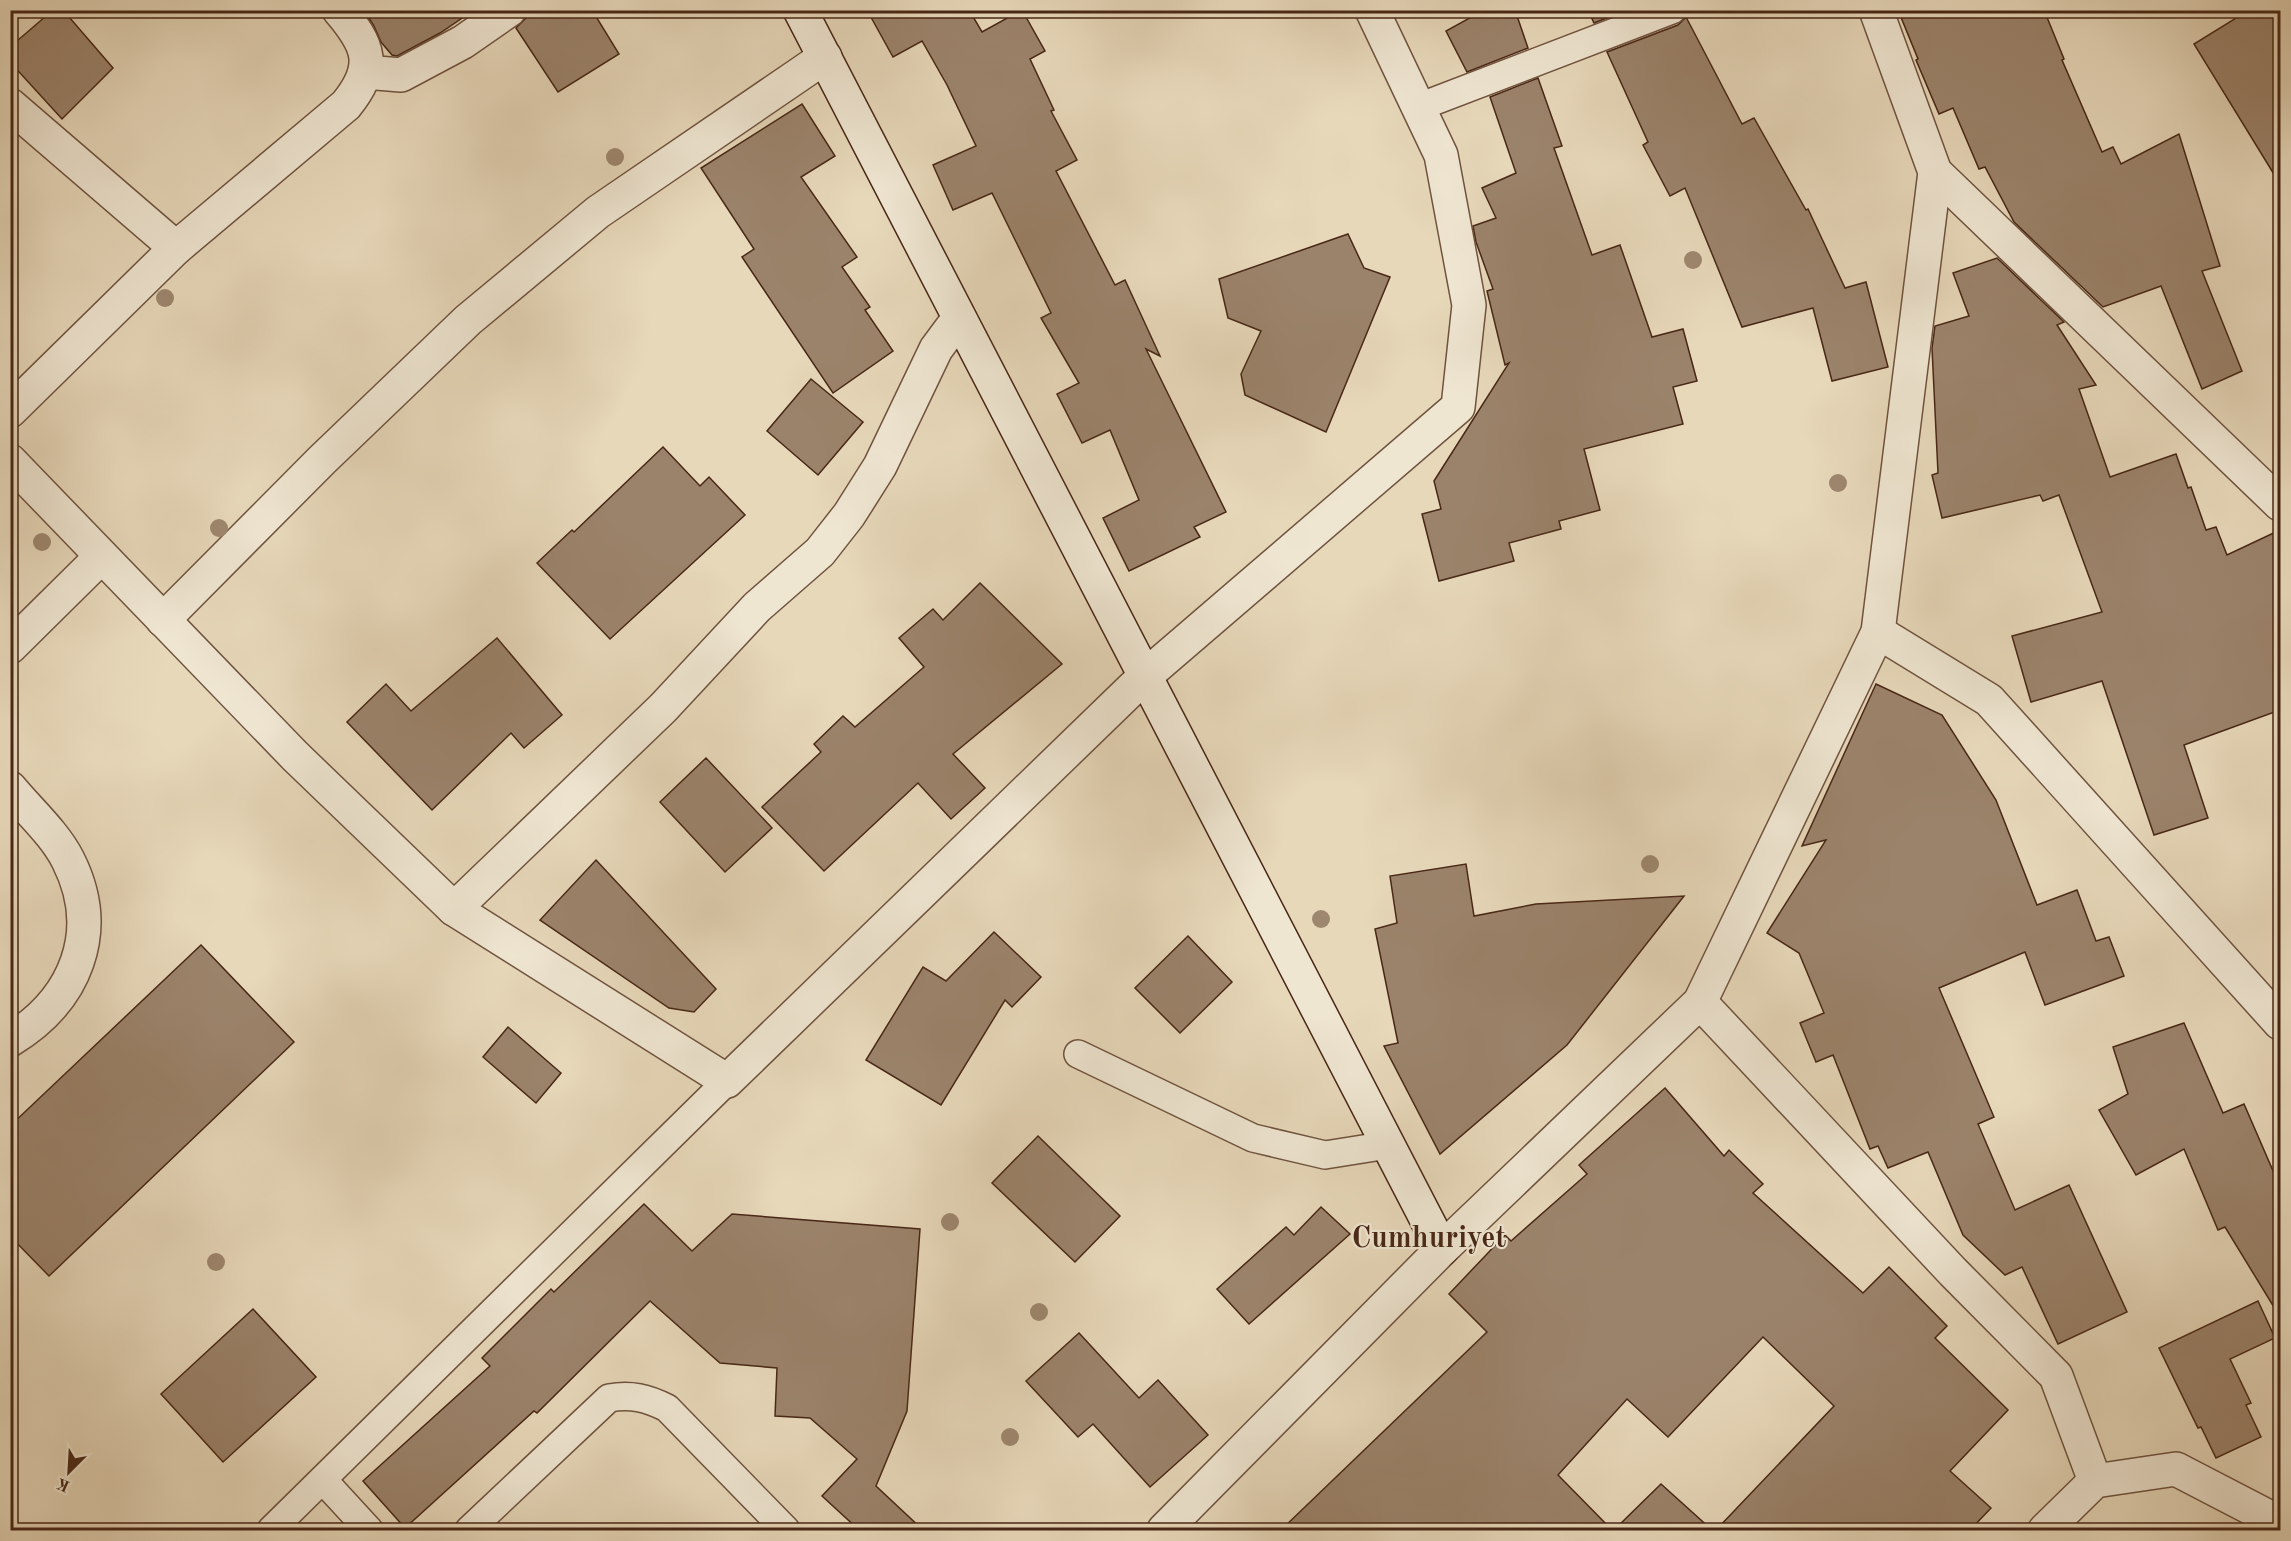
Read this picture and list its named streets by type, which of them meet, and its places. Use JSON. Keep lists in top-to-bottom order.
{
  "districts": ["Cumhuriyet"],
  "north": "bottom left"
}
